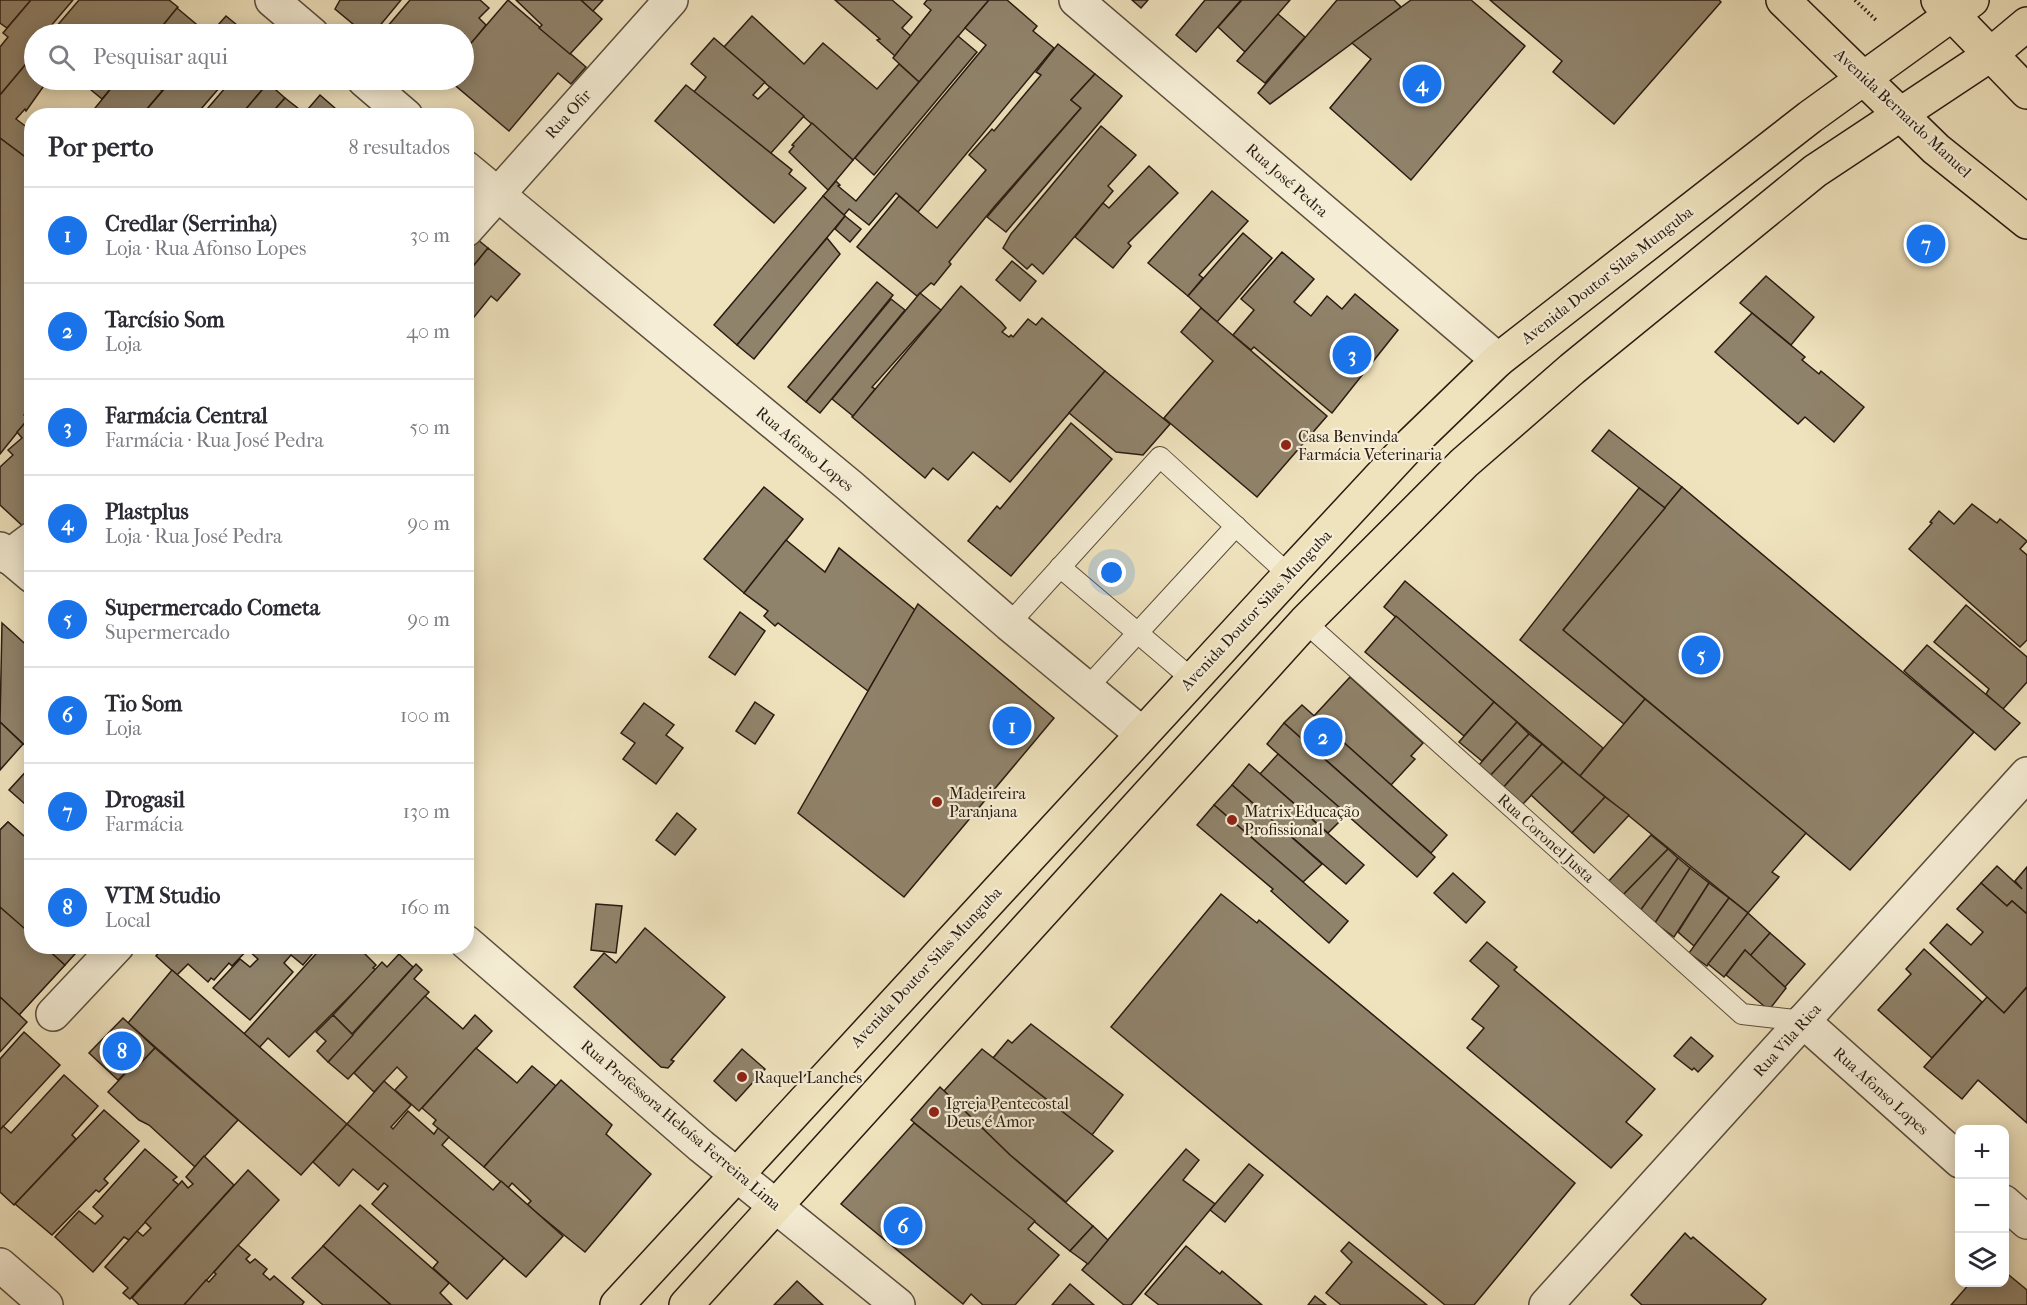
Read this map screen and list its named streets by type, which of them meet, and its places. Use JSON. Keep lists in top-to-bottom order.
{
  "streets": {
    "main road": ["Avenida Bernardo Manuel", "Avenida Doutor Silas Munguba"],
    "street": [
      "Rua Ofir",
      "Rua José Pedra",
      "Rua Afonso Lopes",
      "Rua Vila Rica",
      "Rua Professora Heloísa Ferreira Lima"
    ],
    "lane": ["Rua Coronel Justa"]
  },
  "crossings": [
    ["Avenida Bernardo Manuel", "Avenida Doutor Silas Munguba"],
    ["Rua Ofir", "Rua Afonso Lopes"],
    ["Rua José Pedra", "Avenida Doutor Silas Munguba"],
    ["Avenida Doutor Silas Munguba", "Rua Afonso Lopes"],
    ["Avenida Doutor Silas Munguba", "Rua Professora Heloísa Ferreira Lima"],
    ["Rua Afonso Lopes", "Rua Coronel Justa"],
    ["Rua Afonso Lopes", "Rua Vila Rica"],
    ["Rua Coronel Justa", "Rua Vila Rica"]
  ],
  "places": [
    "Casa Benvinda Farmácia Veterinaria",
    "Madeireira Paranjana",
    "Matrix Educação Profissional",
    "Raquel Lanches",
    "Igreja Pentecostal Deus é Amor"
  ],
  "page": {
    "search": "Pesquisar aqui",
    "pins": [
      "4",
      "7",
      "3",
      "5",
      "1",
      "2",
      "8",
      "6"
    ],
    "heading": ["Por perto", "8 resultados"],
    "list": [
      {
        "mark": "1",
        "name": "Credlar (Serrinha)",
        "note": "Loja · Rua Afonso Lopes",
        "value": "30 m"
      },
      {
        "mark": "2",
        "name": "Tarcísio Som",
        "note": "Loja",
        "value": "40 m"
      },
      {
        "mark": "3",
        "name": "Farmácia Central",
        "note": "Farmácia · Rua José Pedra",
        "value": "50 m"
      },
      {
        "mark": "4",
        "name": "Plastplus",
        "note": "Loja · Rua José Pedra",
        "value": "90 m"
      },
      {
        "mark": "5",
        "name": "Supermercado Cometa",
        "note": "Supermercado",
        "value": "90 m"
      },
      {
        "mark": "6",
        "name": "Tio Som",
        "note": "Loja",
        "value": "100 m"
      },
      {
        "mark": "7",
        "name": "Drogasil",
        "note": "Farmácia",
        "value": "130 m"
      },
      {
        "mark": "8",
        "name": "VTM Studio",
        "note": "Local",
        "value": "160 m"
      }
    ],
    "map_buttons": ["+", "−"]
  }
}
